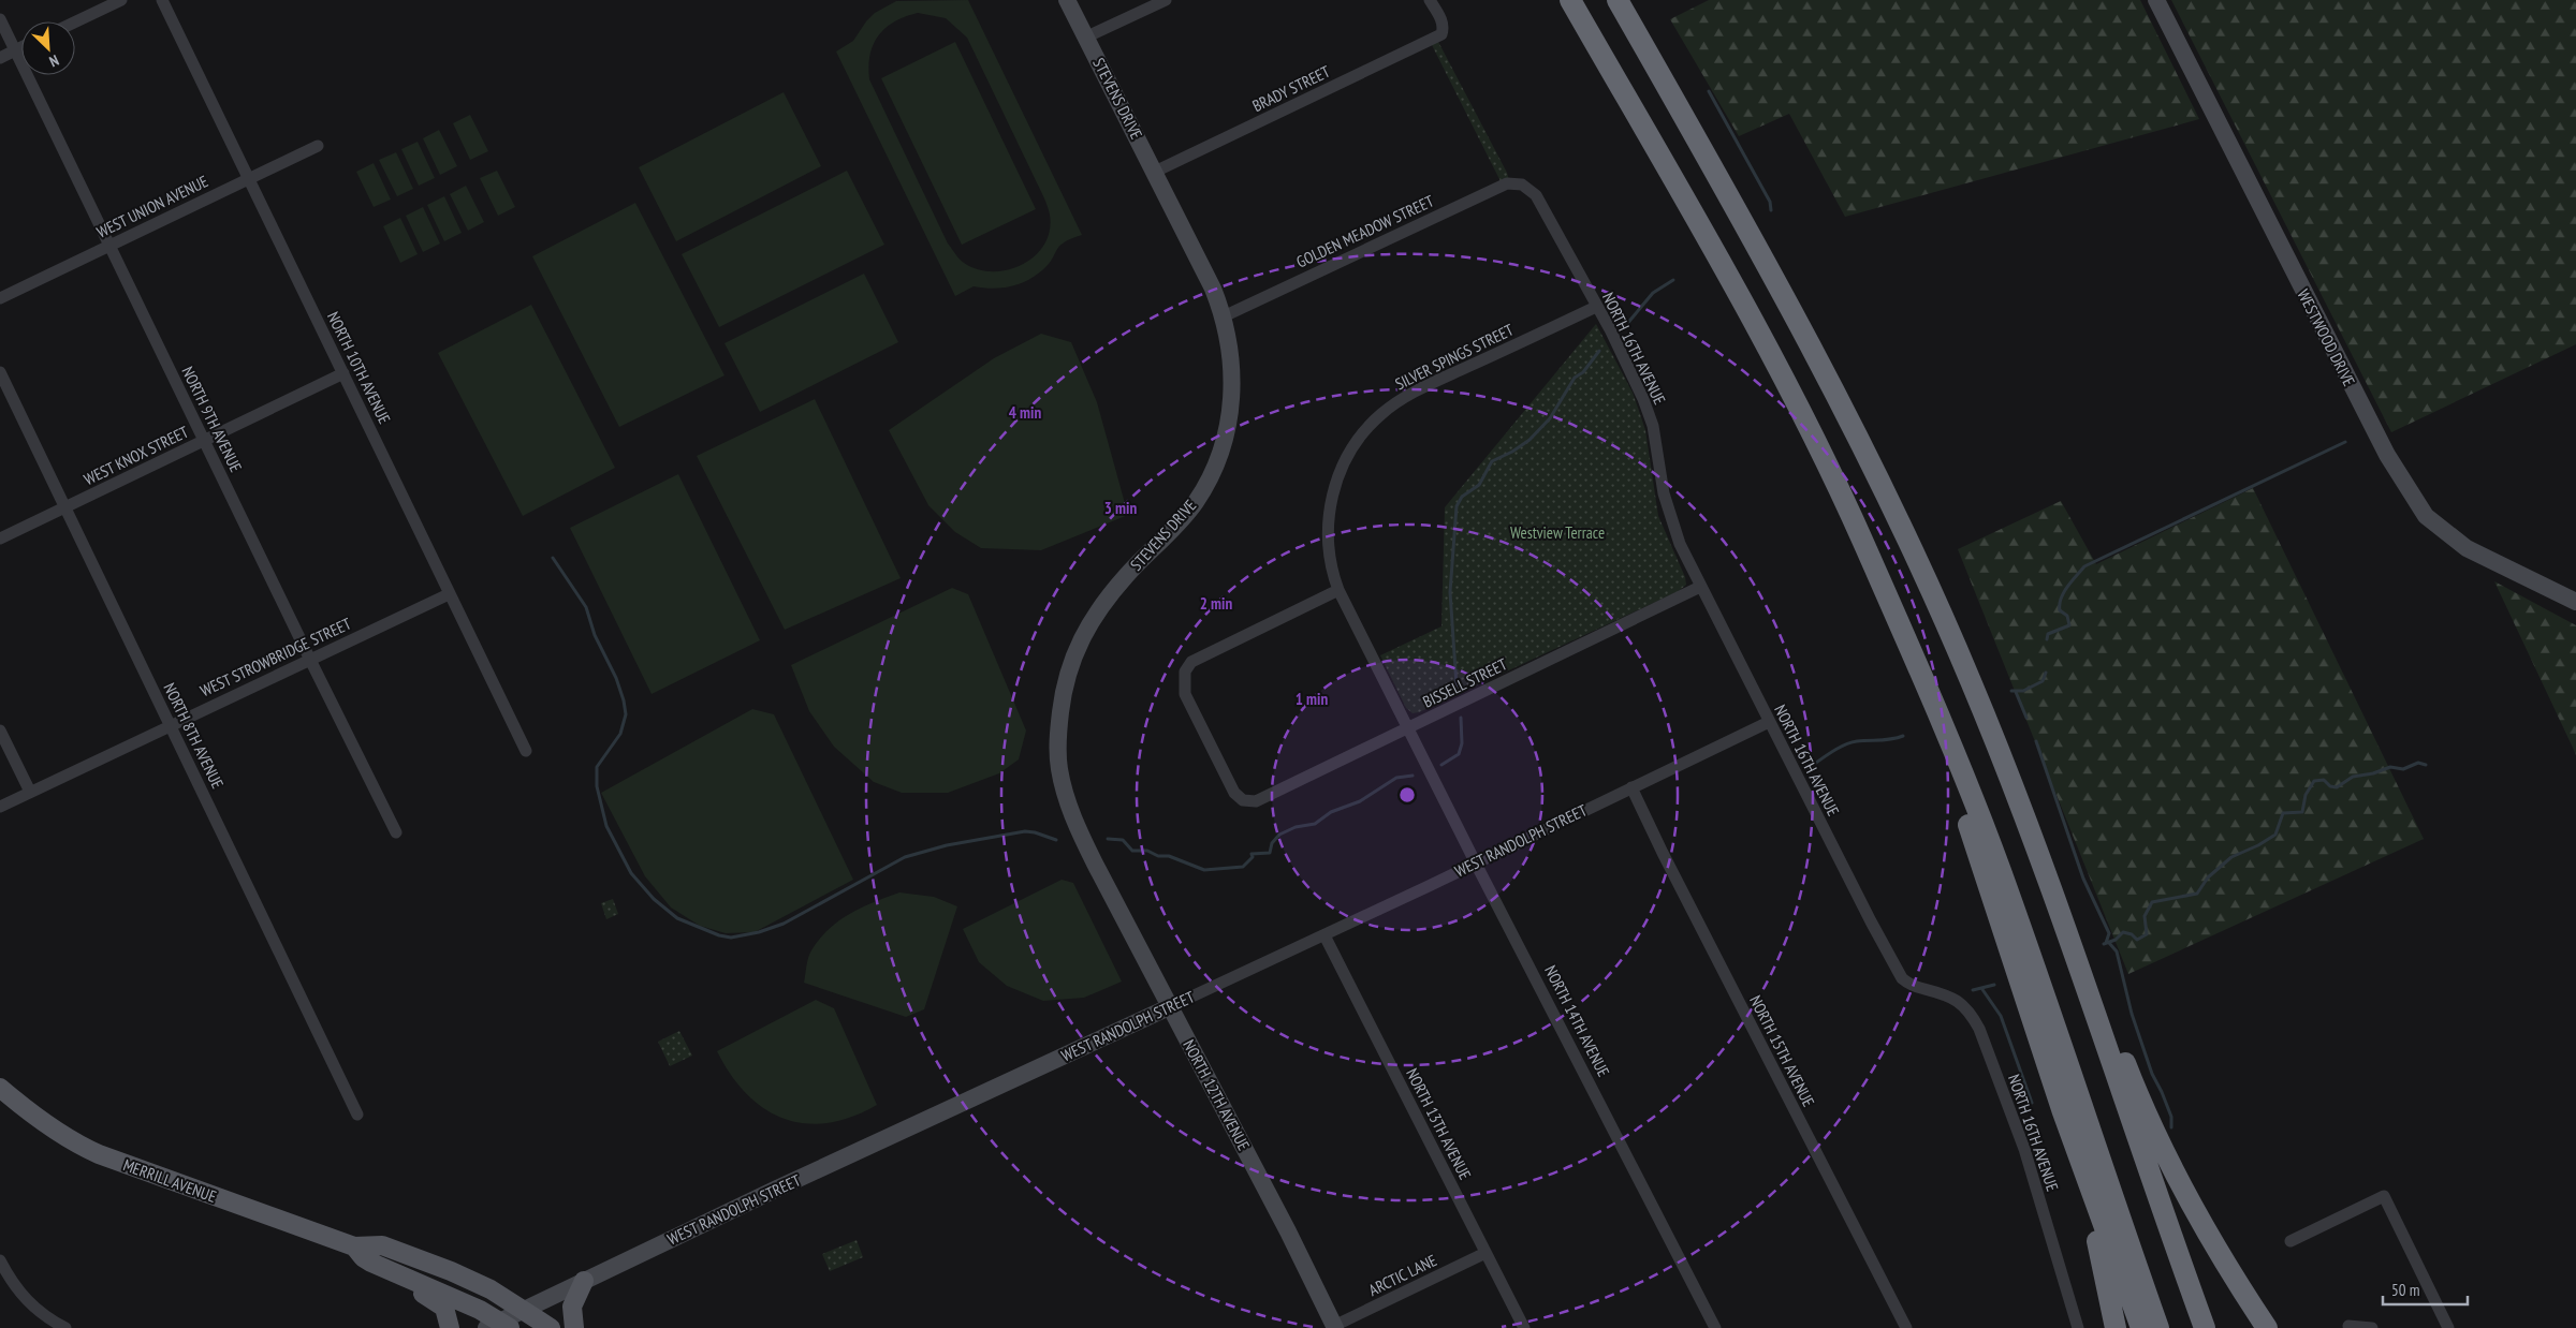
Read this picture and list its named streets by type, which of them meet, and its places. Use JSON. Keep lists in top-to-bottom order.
{
  "streets": {
    "main road": ["MERRILL AVENUE"],
    "street": [
      "BRADY STREET",
      "STEVENS DRIVE",
      "WEST UNION AVENUE",
      "GOLDEN MEADOW STREET",
      "WESTWOOD DRIVE",
      "NORTH 16TH AVENUE",
      "SILVER SPINGS STREET",
      "NORTH 10TH AVENUE",
      "NORTH 9TH AVENUE",
      "WEST KNOX STREET",
      "WEST STROWBRIDGE STREET",
      "BISSELL STREET",
      "NORTH 8TH AVENUE",
      "WEST RANDOLPH STREET",
      "NORTH 14TH AVENUE",
      "NORTH 15TH AVENUE",
      "NORTH 12TH AVENUE",
      "NORTH 13TH AVENUE",
      "ARCTIC LANE"
    ]
  },
  "crossings": [
    ["BRADY STREET", "STEVENS DRIVE"],
    ["STEVENS DRIVE", "GOLDEN MEADOW STREET"],
    ["STEVENS DRIVE", "NORTH 12TH AVENUE"],
    ["WEST UNION AVENUE", "NORTH 10TH AVENUE"],
    ["WEST UNION AVENUE", "NORTH 9TH AVENUE"],
    ["GOLDEN MEADOW STREET", "NORTH 16TH AVENUE"],
    ["NORTH 16TH AVENUE", "SILVER SPINGS STREET"],
    ["NORTH 16TH AVENUE", "BISSELL STREET"],
    ["NORTH 16TH AVENUE", "WEST RANDOLPH STREET"],
    ["SILVER SPINGS STREET", "BISSELL STREET"],
    ["SILVER SPINGS STREET", "NORTH 14TH AVENUE"],
    ["NORTH 10TH AVENUE", "WEST KNOX STREET"],
    ["NORTH 10TH AVENUE", "WEST STROWBRIDGE STREET"],
    ["NORTH 9TH AVENUE", "WEST KNOX STREET"],
    ["NORTH 9TH AVENUE", "WEST STROWBRIDGE STREET"],
    ["WEST KNOX STREET", "NORTH 8TH AVENUE"],
    ["WEST STROWBRIDGE STREET", "NORTH 8TH AVENUE"],
    ["BISSELL STREET", "NORTH 14TH AVENUE"],
    ["WEST RANDOLPH STREET", "NORTH 14TH AVENUE"],
    ["WEST RANDOLPH STREET", "NORTH 15TH AVENUE"],
    ["WEST RANDOLPH STREET", "NORTH 12TH AVENUE"],
    ["WEST RANDOLPH STREET", "NORTH 13TH AVENUE"],
    ["WEST RANDOLPH STREET", "MERRILL AVENUE"],
    ["NORTH 12TH AVENUE", "ARCTIC LANE"],
    ["NORTH 13TH AVENUE", "ARCTIC LANE"]
  ],
  "parks": ["Westview Terrace"],
  "scale_bar": "50 m",
  "north": "bottom right",
  "rings": [
    "4 min",
    "3 min",
    "2 min",
    "1 min"
  ]
}
